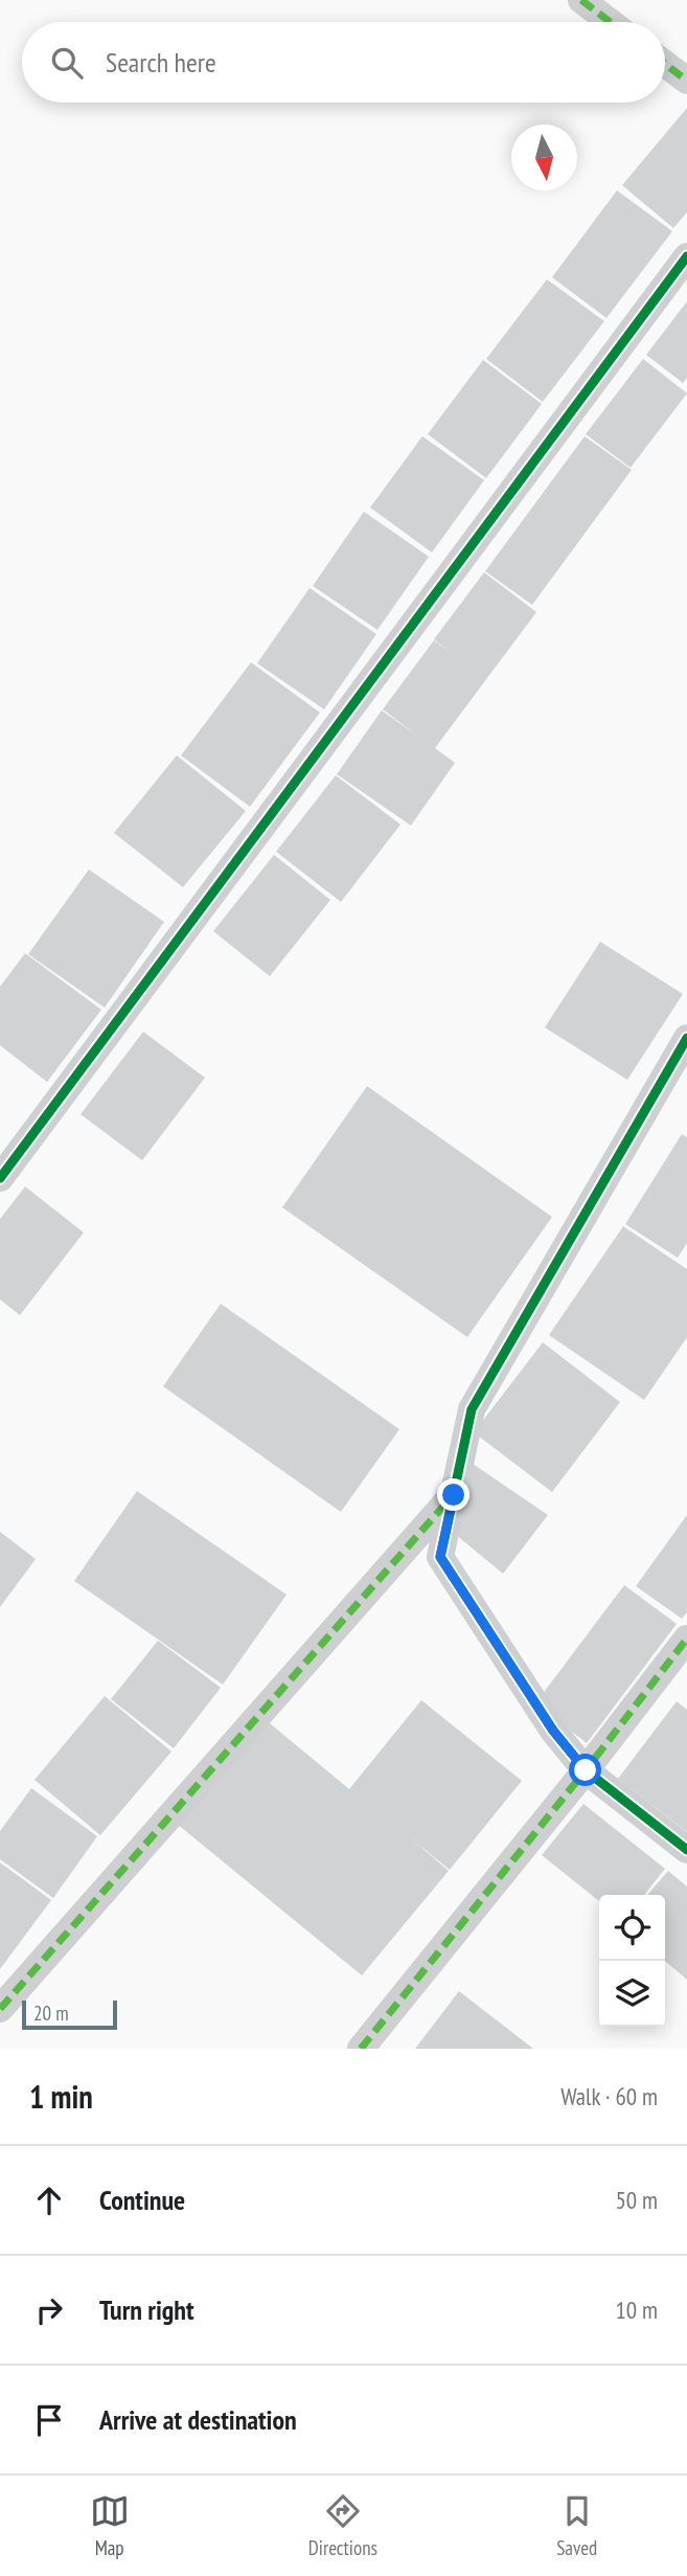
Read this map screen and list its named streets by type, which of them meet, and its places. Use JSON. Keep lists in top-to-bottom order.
{
  "scale_bar": "20 m",
  "north": "bottom",
  "page": {
    "search": "Search here",
    "scale": "20 m",
    "heading": ["1 min", "Walk · 60 m"],
    "list": [
      ["Continue", "50 m"],
      ["Turn right", "10 m"],
      "Arrive at destination"
    ],
    "nav": ["Map", "Directions", "Saved"]
  }
}
